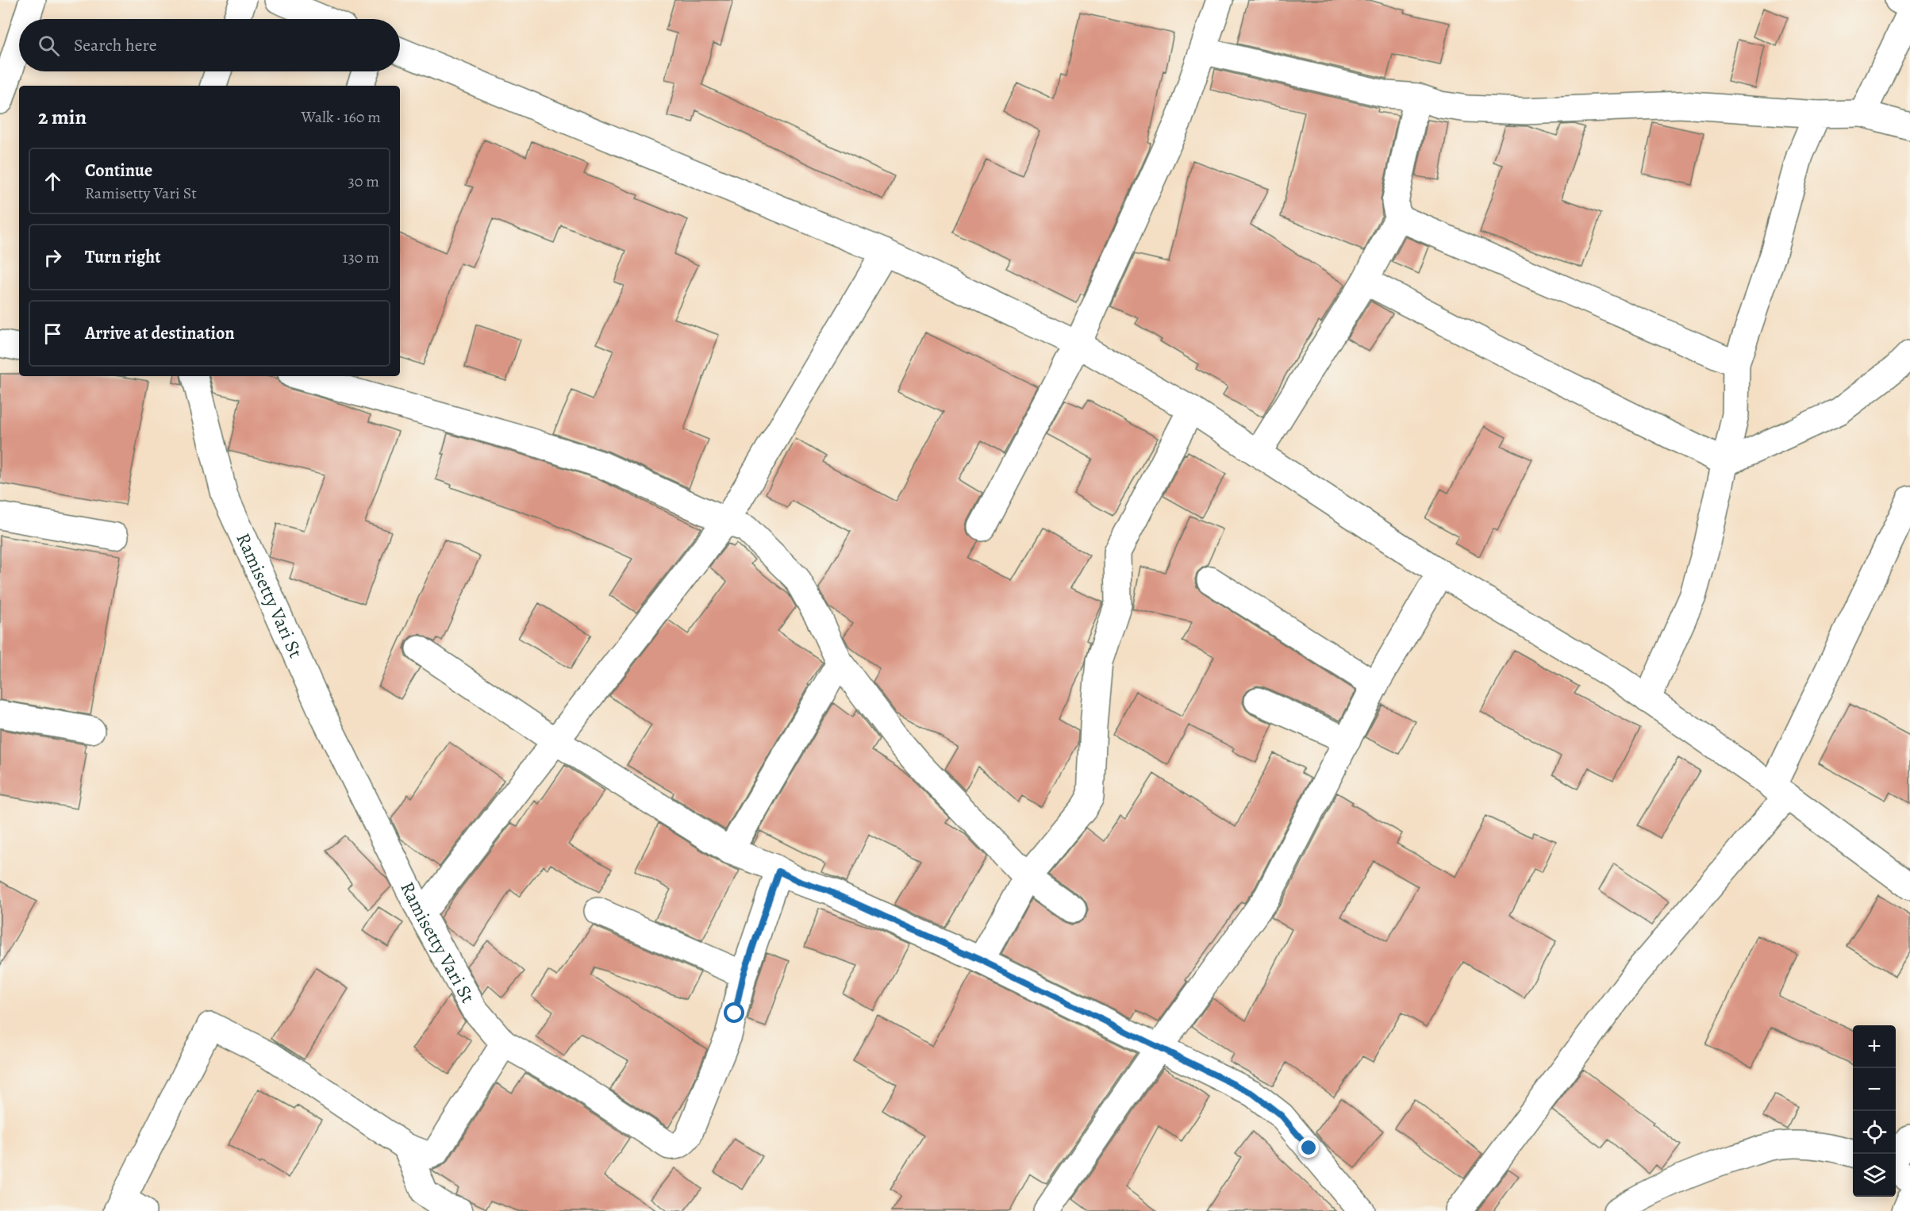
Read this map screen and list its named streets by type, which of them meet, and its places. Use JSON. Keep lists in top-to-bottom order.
{
  "streets": {
    "street": ["Ramisetty Vari St"]
  },
  "page": {
    "search": "Search here",
    "heading": ["2 min", "Walk · 160 m"],
    "list": [
      ["Continue", "Ramisetty Vari St", "30 m"],
      ["Turn right", "130 m"],
      "Arrive at destination"
    ],
    "map_buttons": ["+", "−"]
  }
}
